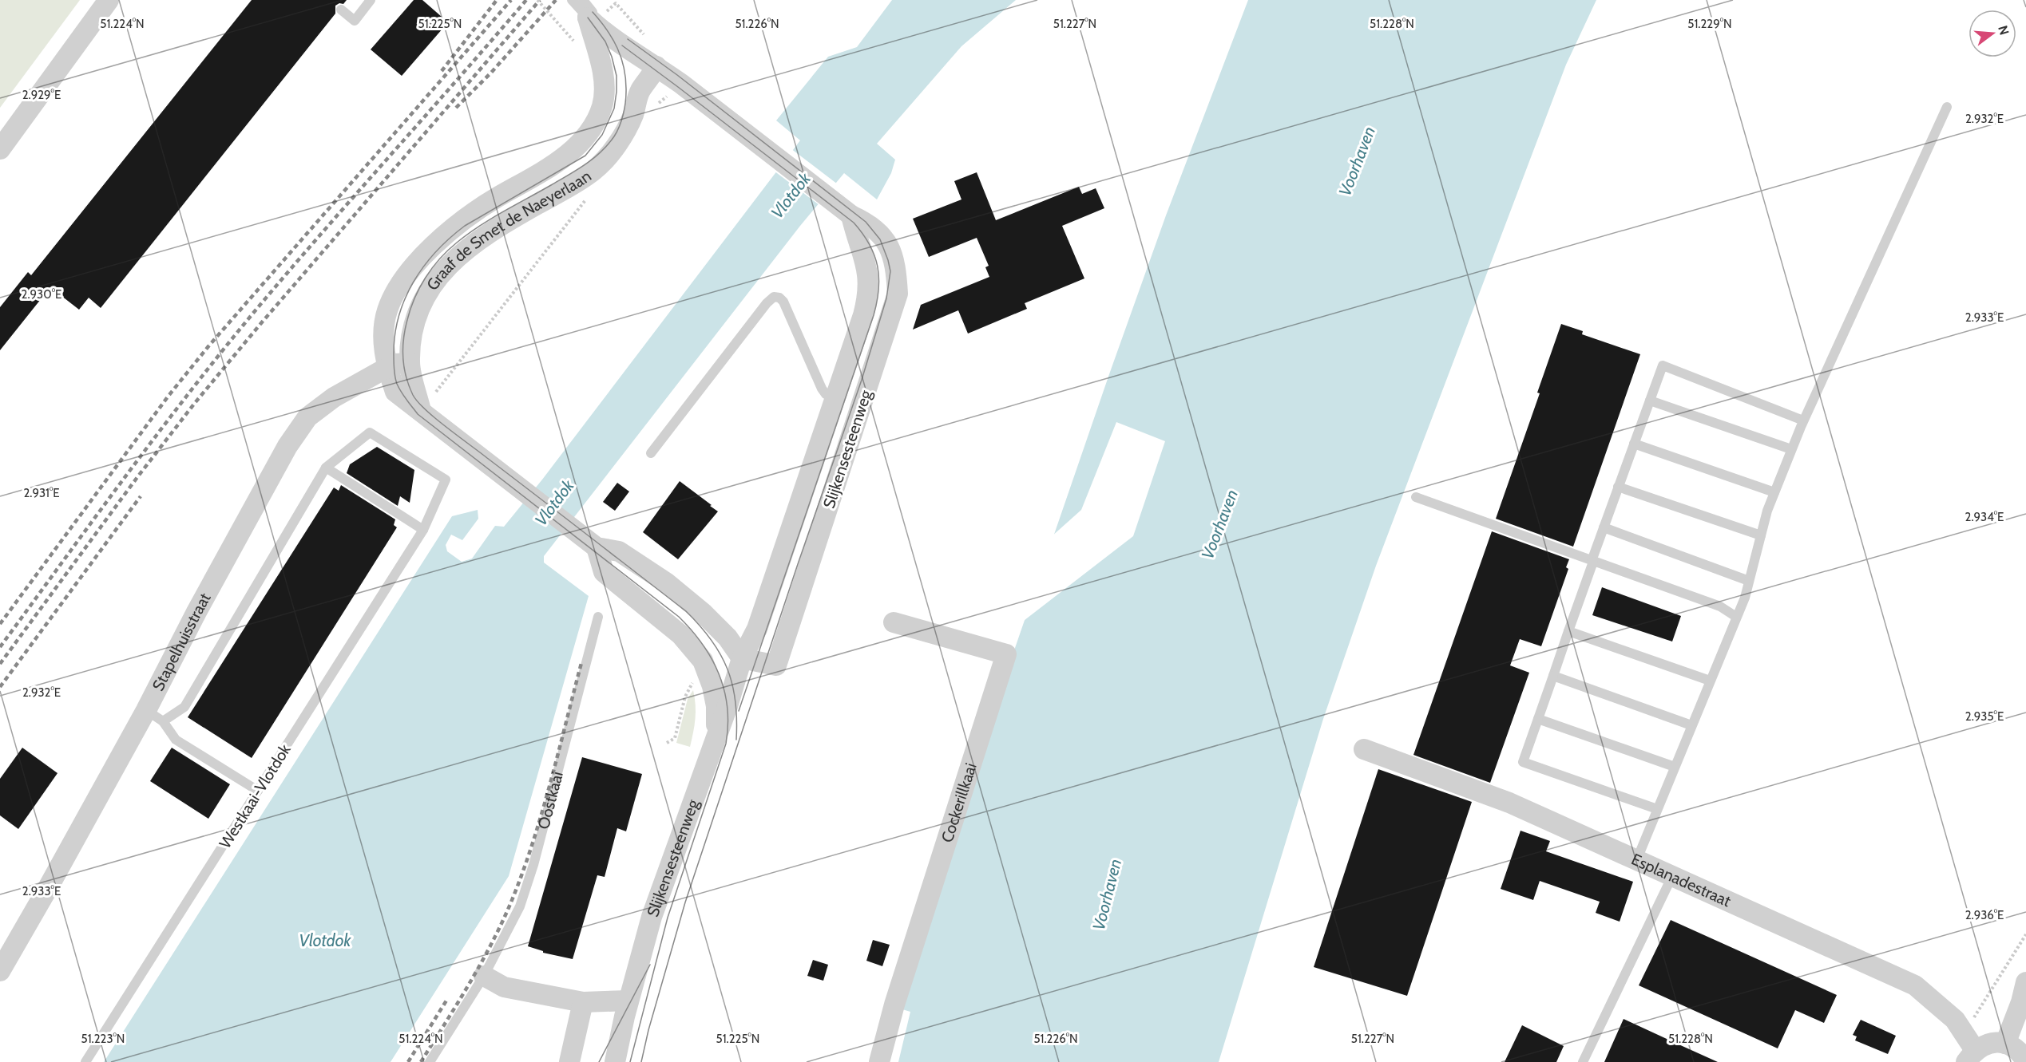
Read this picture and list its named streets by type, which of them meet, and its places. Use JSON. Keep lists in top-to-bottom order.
{
  "streets": {
    "street": [
      "Graaf de Smet de Naeyerlaan",
      "Slijkensesteenweg",
      "Stapelhuisstraat",
      "Cockerillkaai",
      "Esplanadestraat"
    ],
    "lane": ["Westkaai-Vlotdok", "Oostkaai"]
  },
  "crossings": [
    ["Graaf de Smet de Naeyerlaan", "Slijkensesteenweg"],
    ["Graaf de Smet de Naeyerlaan", "Stapelhuisstraat"]
  ],
  "water": ["Voorhaven", "Vlotdok"],
  "north": "right",
  "coordinates": [
    "51.224°N",
    "51.225°N",
    "51.226°N",
    "51.227°N",
    "51.228°N",
    "51.229°N",
    "2.929°E",
    "2.932°E",
    "2.930°E",
    "2.933°E",
    "2.931°E",
    "2.934°E",
    "2.935°E",
    "2.936°E",
    "51.223°N"
  ]
}
